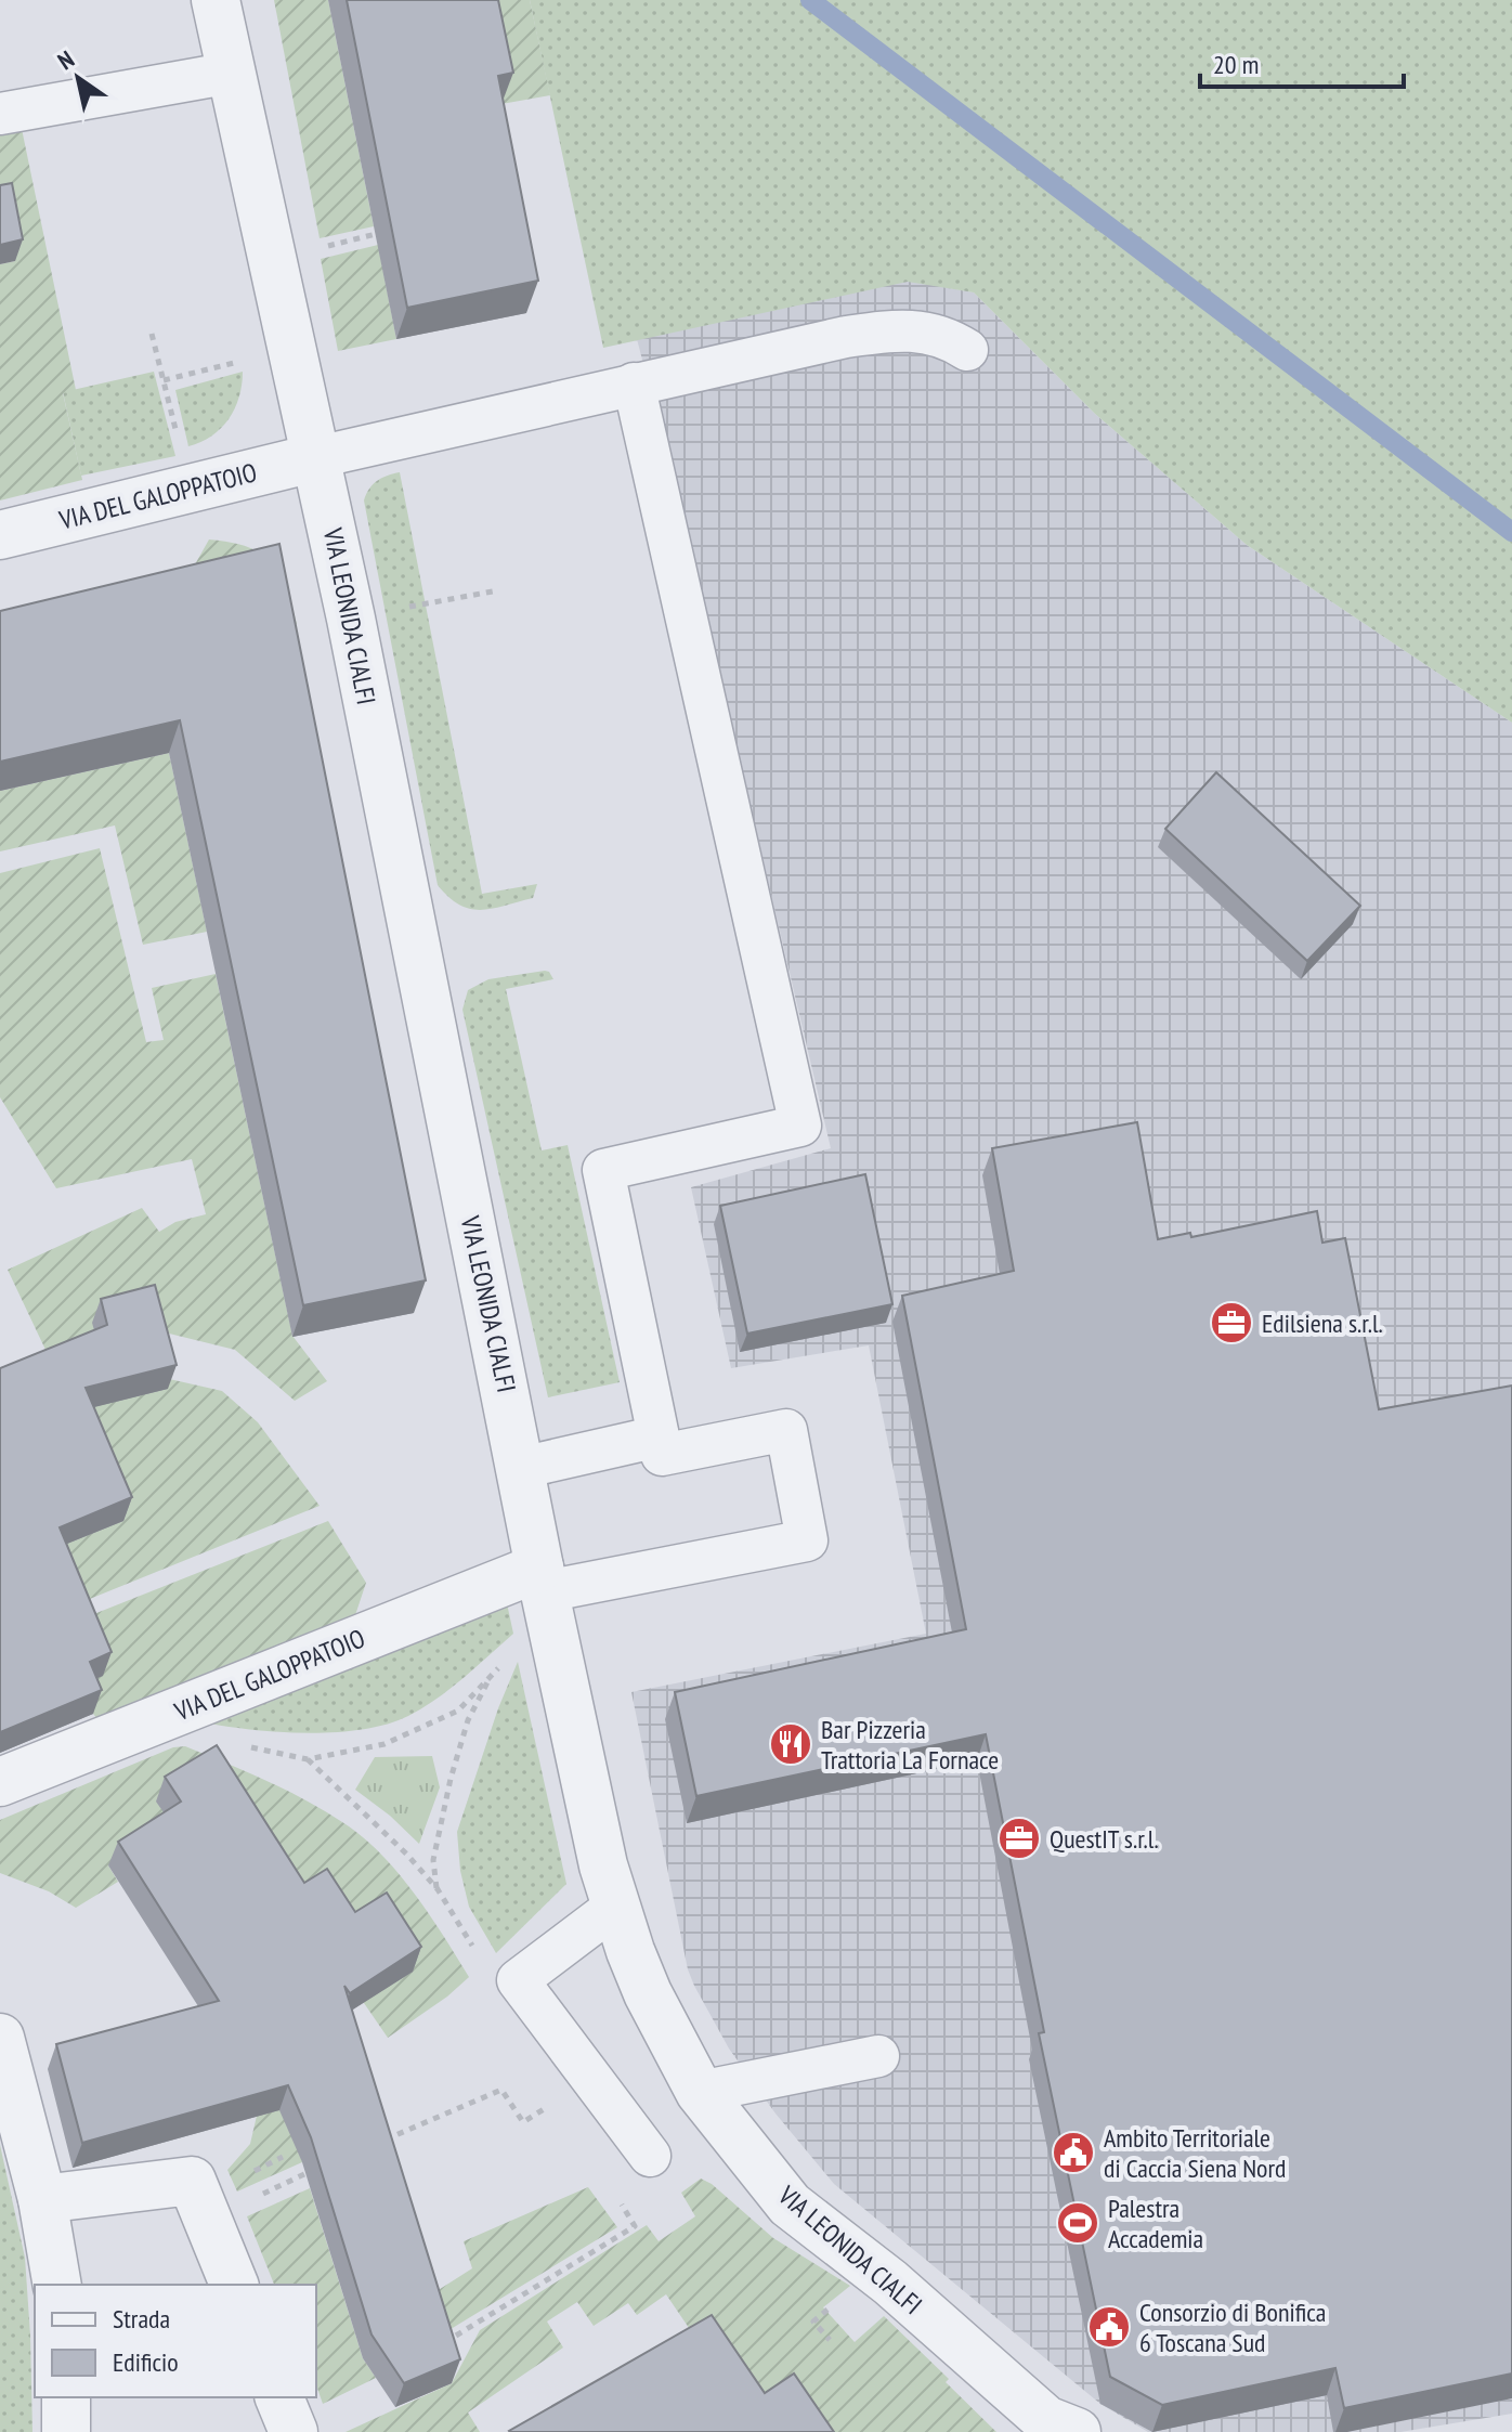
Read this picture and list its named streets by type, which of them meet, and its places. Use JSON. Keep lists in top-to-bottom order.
{
  "streets": {
    "street": ["VIA DEL GALOPPATOIO", "VIA LEONIDA CIALFI"]
  },
  "crossings": [
    ["VIA DEL GALOPPATOIO", "VIA LEONIDA CIALFI"]
  ],
  "places": {
    "office": ["Edilsiena s.r.l.", "QuestIT s.r.l."],
    "restaurant": ["Bar Pizzeria Trattoria La Fornace"],
    "public building": ["Ambito Territoriale di Caccia Siena Nord", "Consorzio di Bonifica 6 Toscana Sud"],
    "sports": ["Palestra Accademia"]
  },
  "legend": ["Strada", "Edificio"],
  "scale_bar": "20 m",
  "north": "top left"
}
